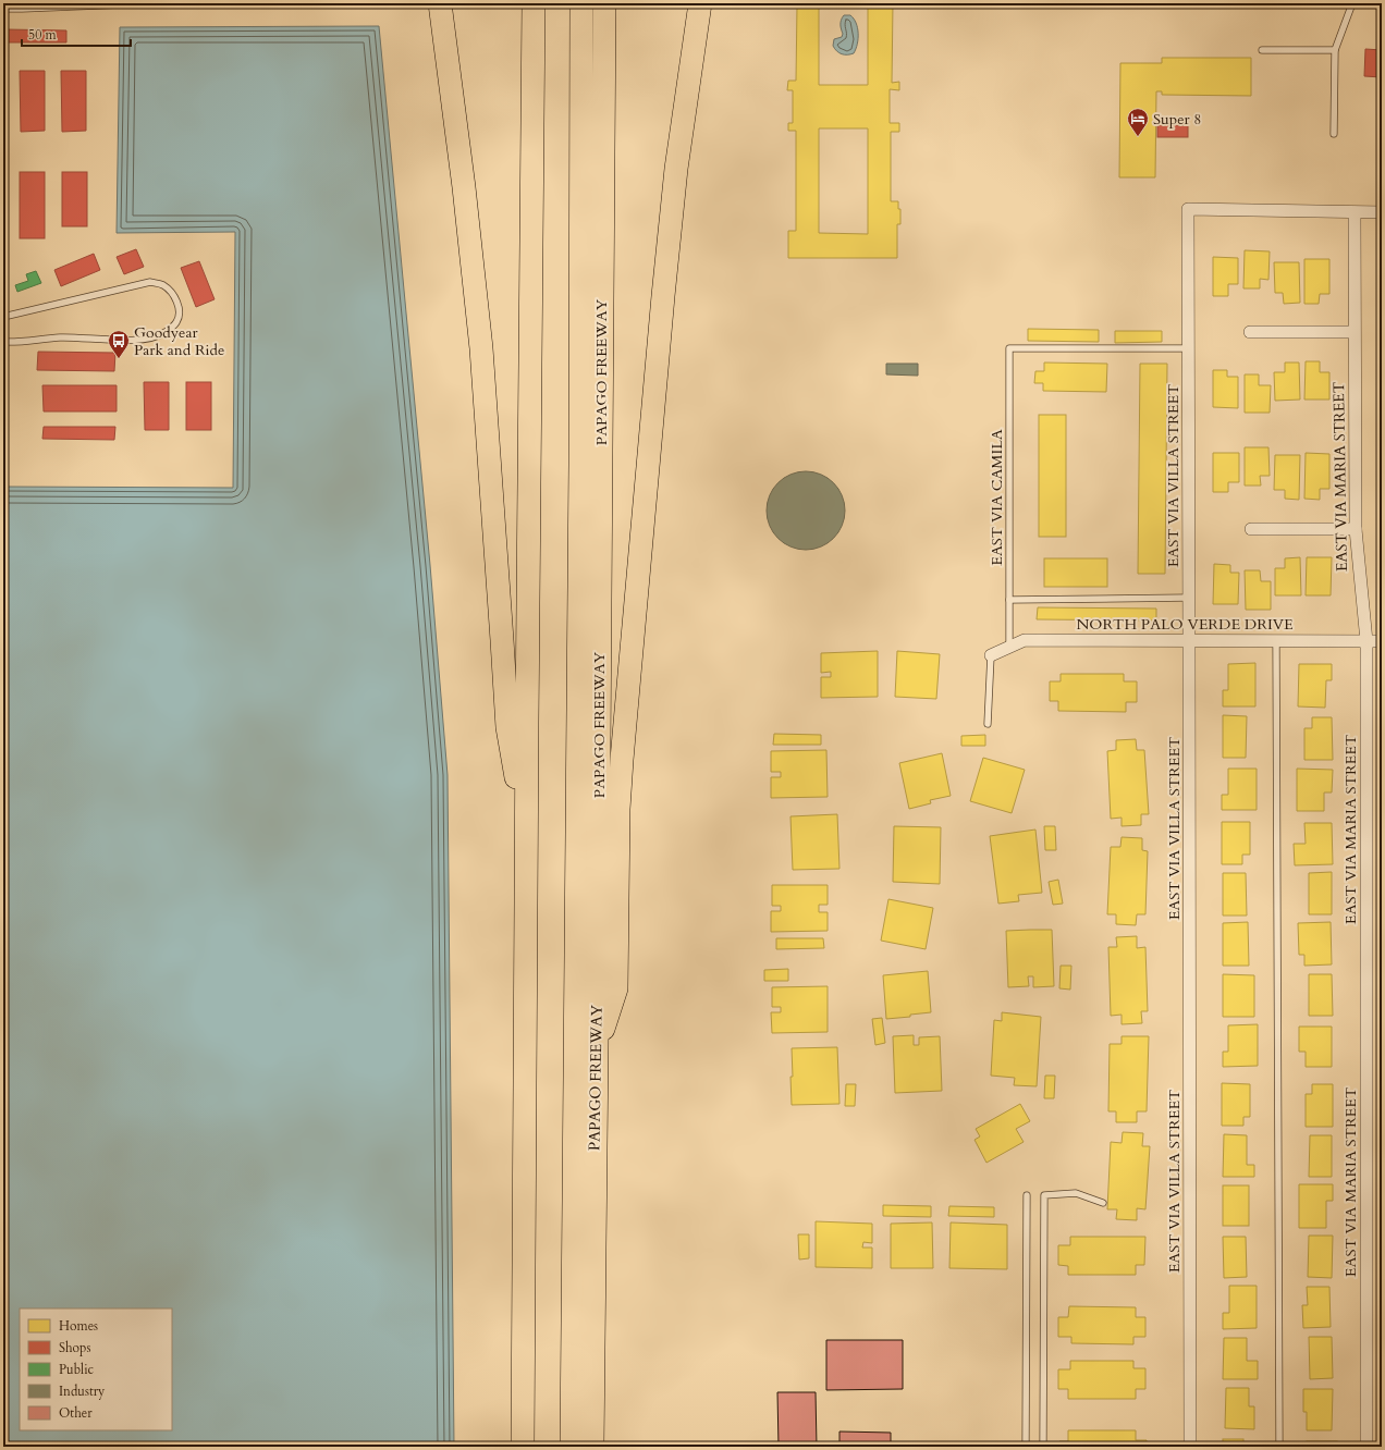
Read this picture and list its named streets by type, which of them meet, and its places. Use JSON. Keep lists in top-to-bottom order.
{
  "streets": {
    "highway": ["PAPAGO FREEWAY"],
    "street": ["EAST VIA VILLA STREET", "EAST VIA MARIA STREET", "NORTH PALO VERDE DRIVE"],
    "lane": ["EAST VIA CAMILA"]
  },
  "crossings": [
    ["EAST VIA VILLA STREET", "EAST VIA MARIA STREET"],
    ["EAST VIA VILLA STREET", "EAST VIA CAMILA"],
    ["EAST VIA VILLA STREET", "NORTH PALO VERDE DRIVE"],
    ["EAST VIA MARIA STREET", "NORTH PALO VERDE DRIVE"],
    ["EAST VIA CAMILA", "NORTH PALO VERDE DRIVE"]
  ],
  "places": {
    "hotel": ["Super 8"],
    "bus stop": ["Goodyear Park and Ride"]
  },
  "legend": [
    "Homes",
    "Shops",
    "Public",
    "Industry",
    "Other"
  ],
  "scale_bar": "50 m"
}
